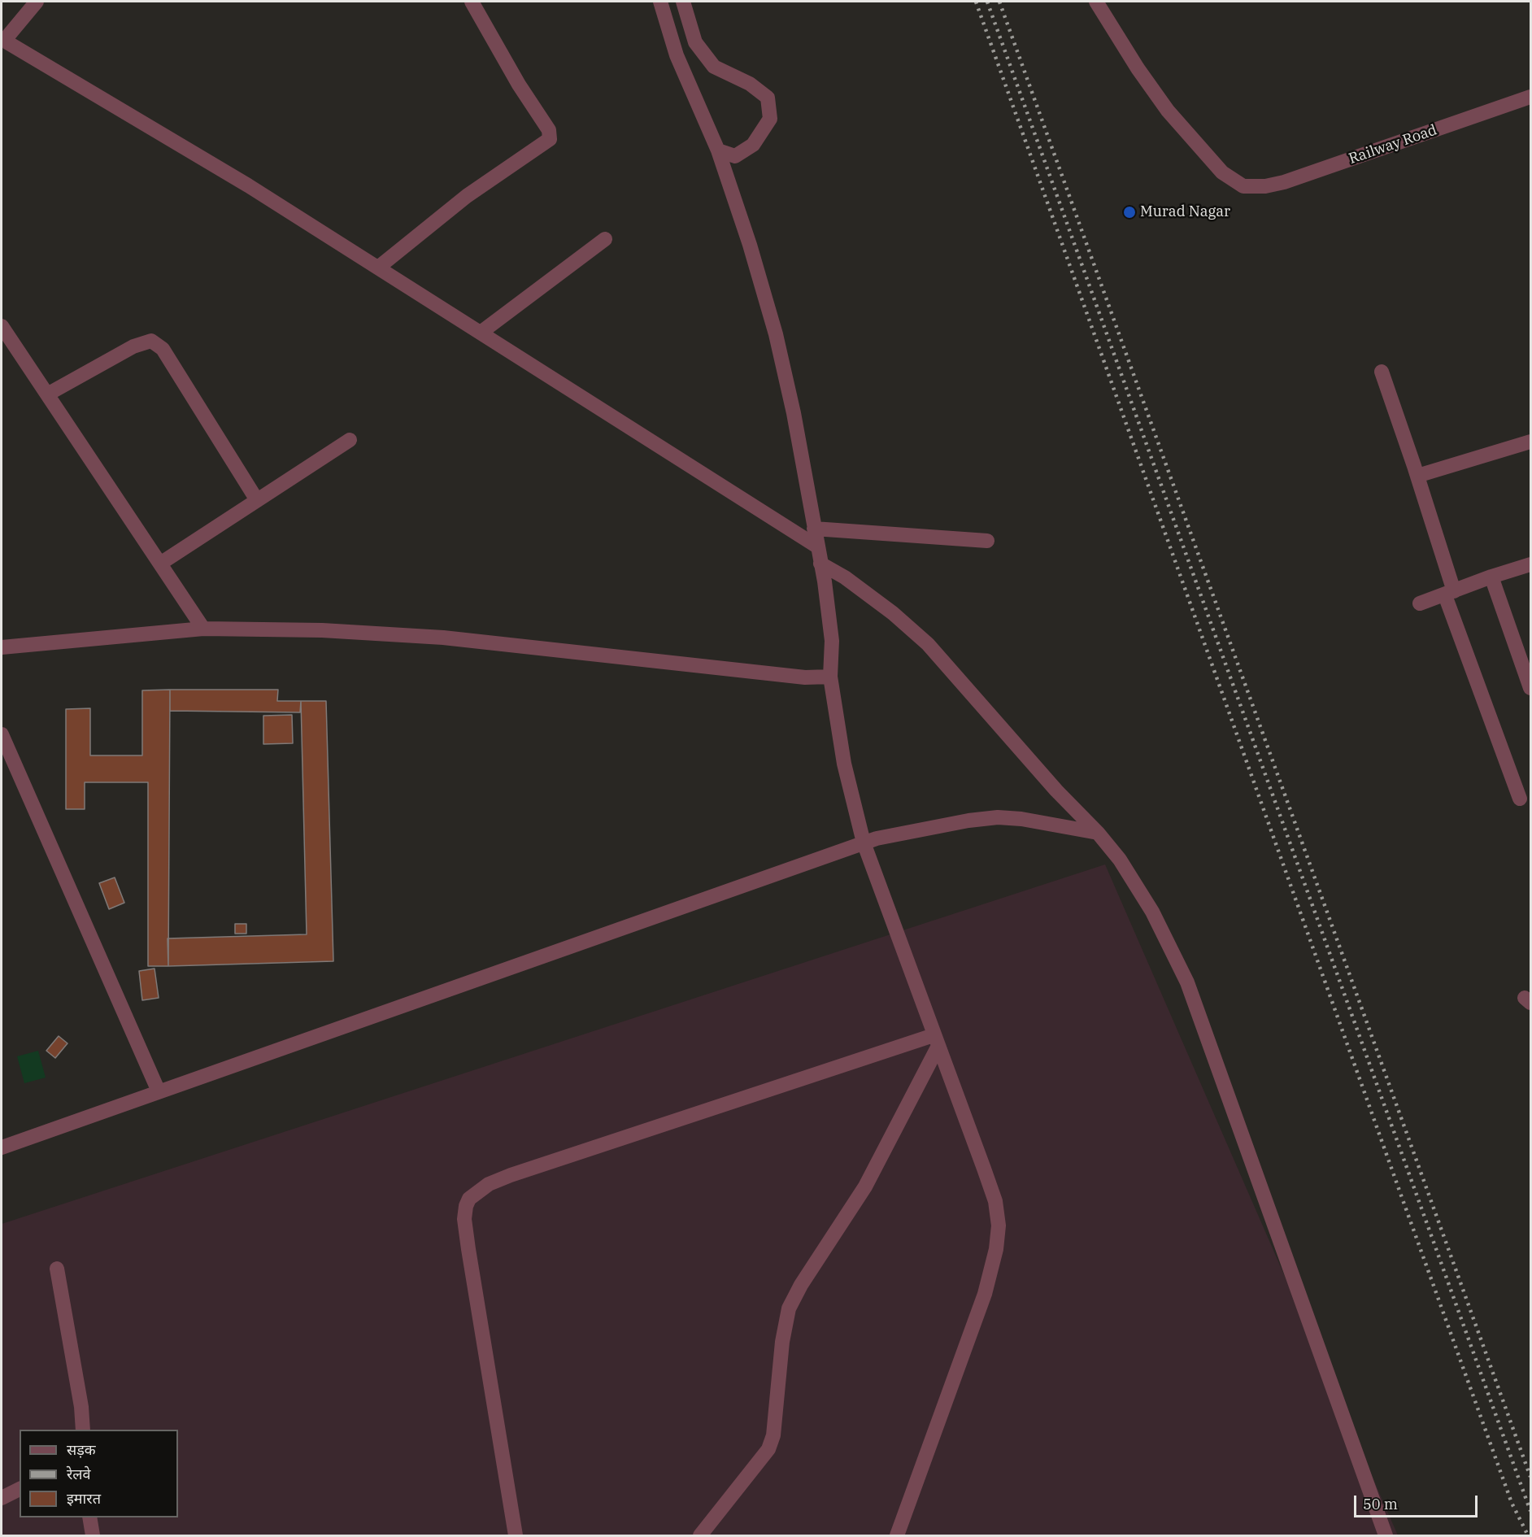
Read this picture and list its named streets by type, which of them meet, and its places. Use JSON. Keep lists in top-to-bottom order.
{
  "streets": {
    "street": ["Railway Road"]
  },
  "places": ["Murad Nagar"],
  "legend": ["सड़क", "रेलवे", "इमारत"],
  "scale_bar": "50 m"
}
